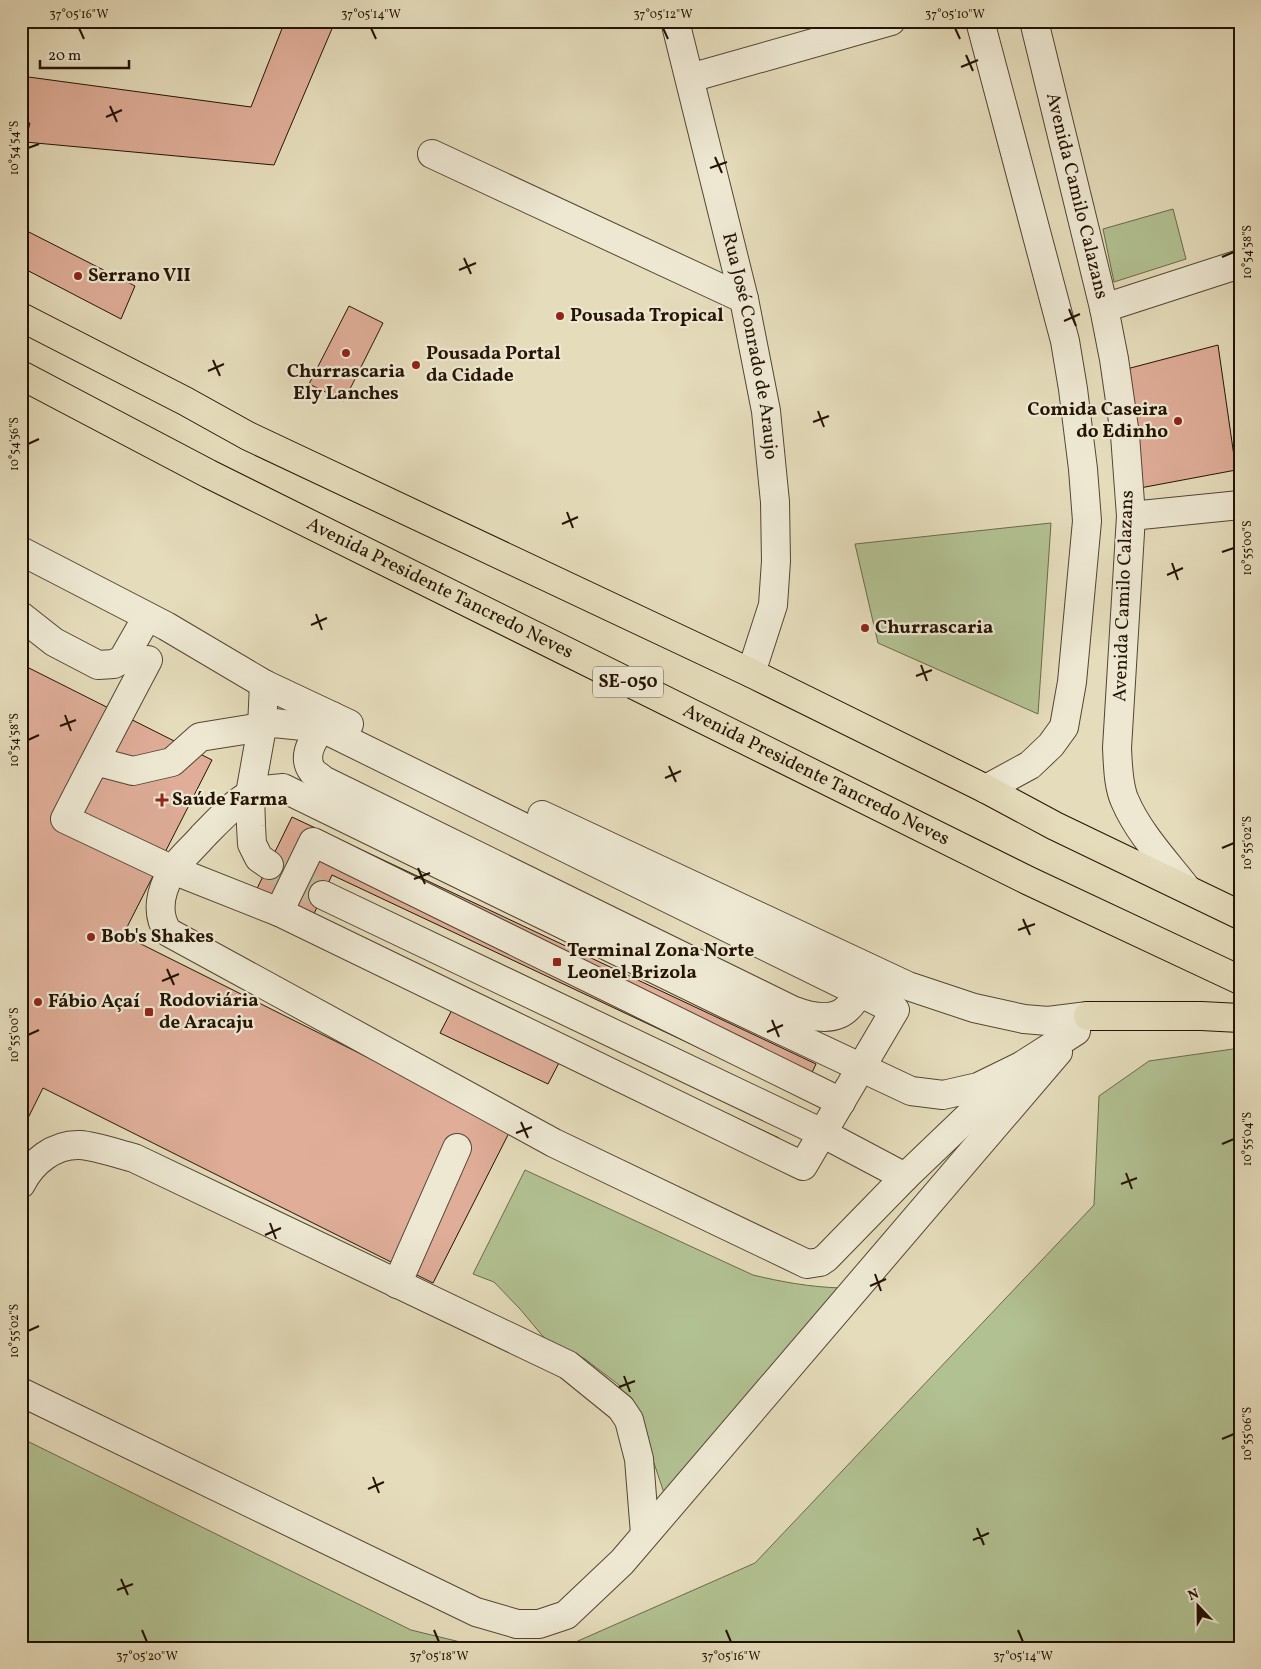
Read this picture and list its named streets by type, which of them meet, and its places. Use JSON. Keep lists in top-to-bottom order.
{
  "streets": {
    "main road": ["Avenida Presidente Tancredo Neves", "SE-050"],
    "street": ["Avenida Camilo Calazans", "Rua José Conrado de Araujo"]
  },
  "places": {
    "other": [
      "Serrano VII",
      "Pousada Tropical",
      "Churrascaria Ely Lanches",
      "Pousada Portal da Cidade",
      "Comida Caseira do Edinho",
      "Churrascaria",
      "Bob's Shakes",
      "Fábio Açaí"
    ],
    "health": ["Saúde Farma"],
    "transit": ["Terminal Zona Norte Leonel Brizola", "Rodoviária de Aracaju"]
  },
  "scale_bar": "20 m",
  "north": "top",
  "coordinates": [
    "37°05'16\"W",
    "37°05'14\"W",
    "37°05'12\"W",
    "37°05'10\"W",
    "10°54'54\"S",
    "10°54'58\"S",
    "10°54'56\"S",
    "10°55'00\"S",
    "10°55'02\"S",
    "10°55'04\"S",
    "10°55'06\"S",
    "37°05'20\"W",
    "37°05'18\"W"
  ]
}
